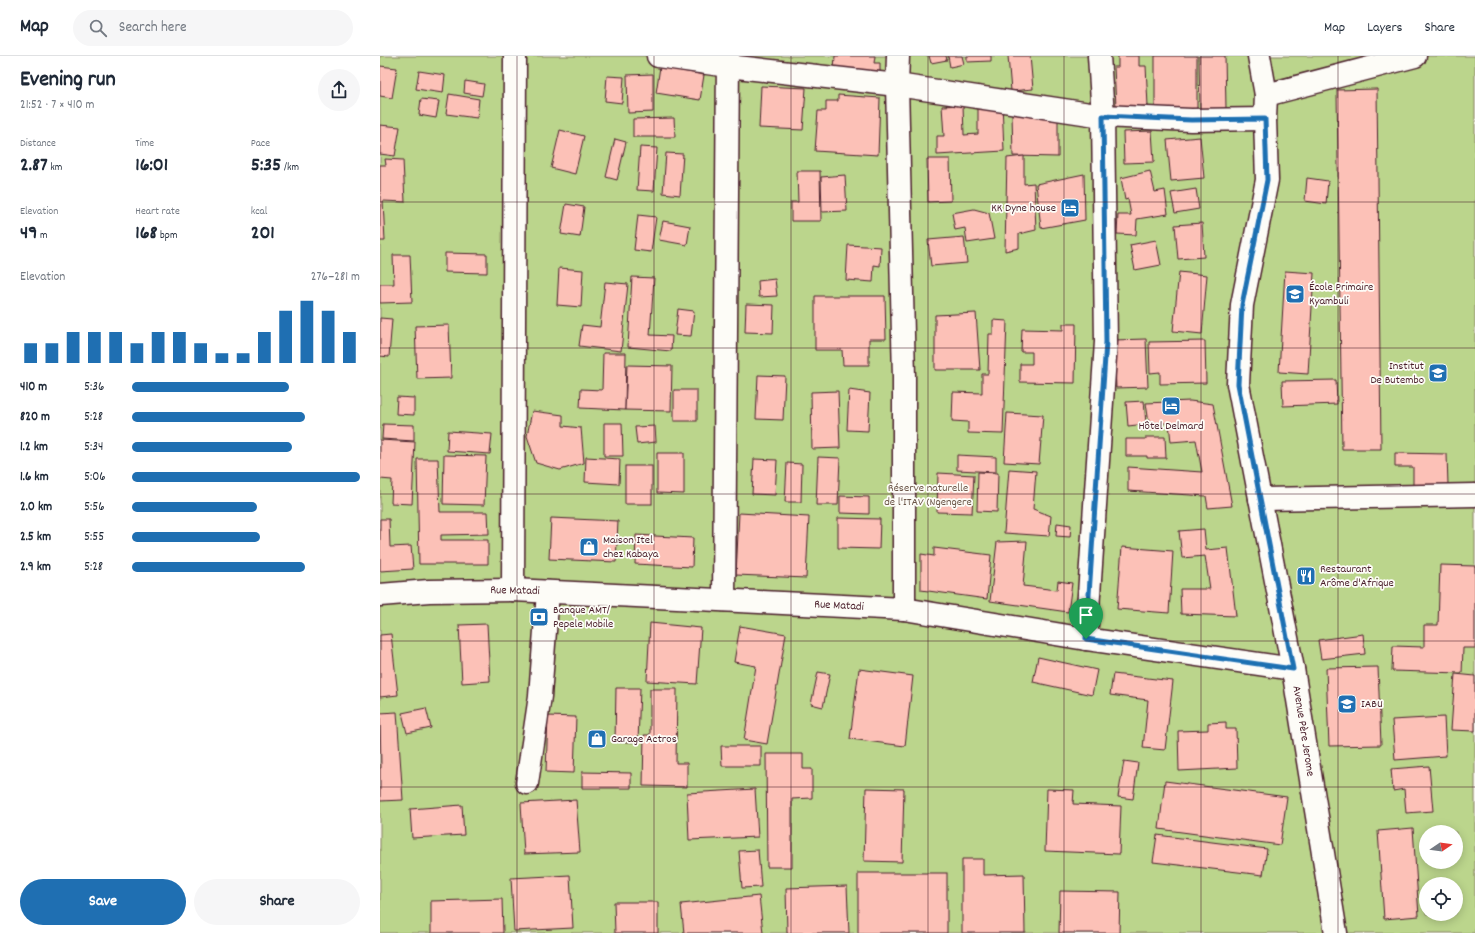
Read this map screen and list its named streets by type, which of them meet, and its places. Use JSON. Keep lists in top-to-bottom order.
{
  "streets": {
    "street": ["Rue Matadi", "Avenue Père Jerome"]
  },
  "crossings": [
    ["Rue Matadi", "Avenue Père Jerome"]
  ],
  "parks": ["Réserve naturelle de l'ITAV (Ngengere"],
  "places": {
    "hotel": ["KK Dyne house", "Hôtel Delmard"],
    "school or university": ["École Primaire Kyambuli", "Institut De Butembo", "IABU"],
    "shop": ["Maison Itel chez Kabaya", "Garage Actros"],
    "restaurant": ["Restaurant Arôme d'Afrique"],
    "bank": ["Banque AMT/ Pepele Mobile"]
  },
  "north": "right",
  "page": {
    "header": "Map",
    "search": "Search here",
    "nav": ["Map", "Layers", "Share"],
    "heading": ["Evening run", "21:52 · 7 × 410 m"],
    "stats": [
      ["Distance", "2.87 km"],
      ["Time", "16:01"],
      ["Pace", "5:35 /km"],
      ["Elevation", "49 m"],
      ["Heart rate", "168 bpm"],
      ["kcal", "201"]
    ],
    "chart": ["Elevation", "276–281 m"],
    "list": [
      {
        "name": "410 m",
        "note": "5:36"
      },
      {
        "name": "820 m",
        "note": "5:28"
      },
      {
        "name": "1.2 km",
        "note": "5:34"
      },
      {
        "name": "1.6 km",
        "note": "5:06"
      },
      {
        "name": "2.0 km",
        "note": "5:56"
      },
      {
        "name": "2.5 km",
        "note": "5:55"
      },
      {
        "name": "2.9 km",
        "note": "5:28"
      }
    ],
    "buttons": ["Save", "Share"]
  }
}
